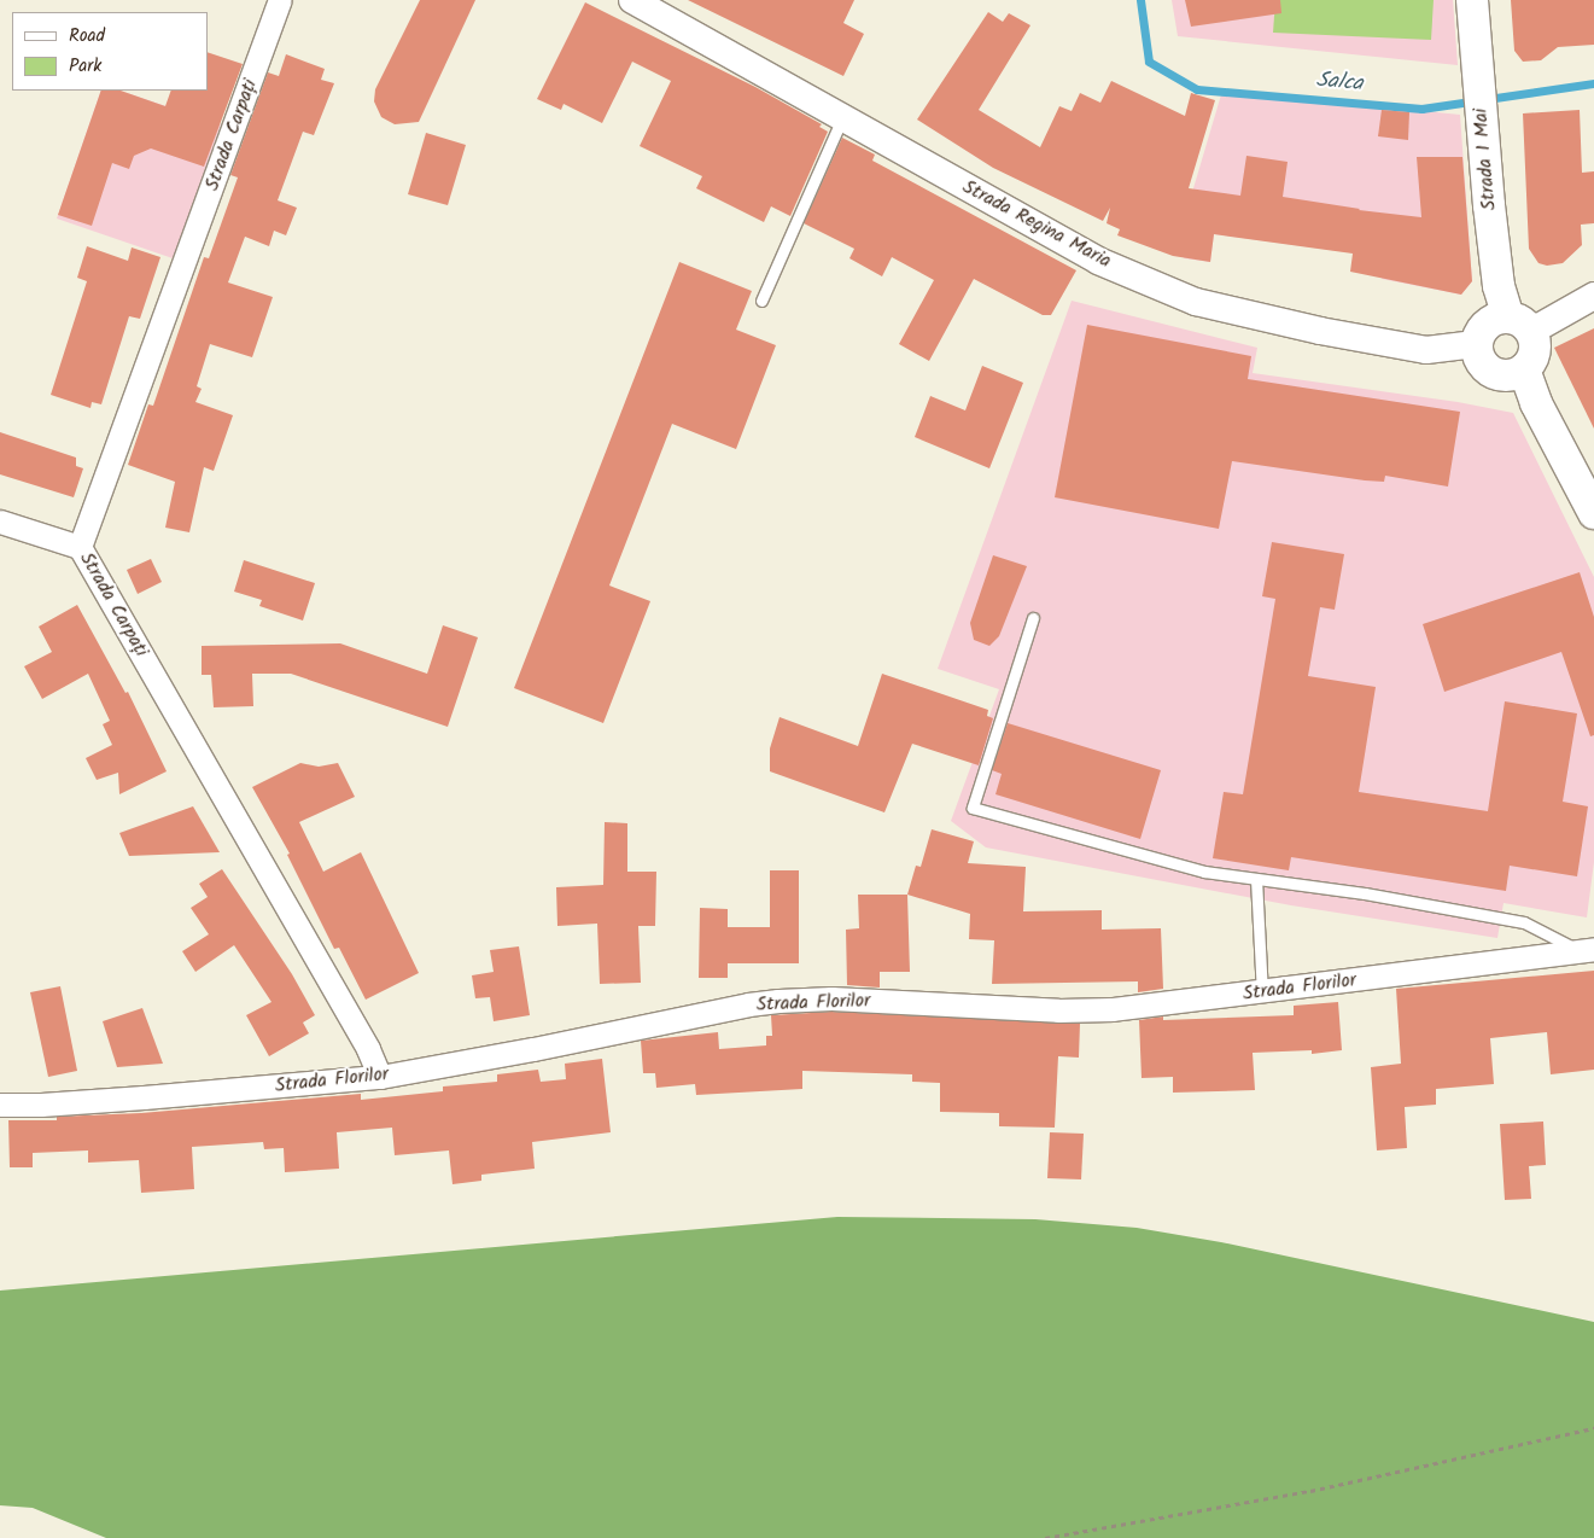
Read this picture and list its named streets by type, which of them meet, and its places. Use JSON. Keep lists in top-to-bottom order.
{
  "streets": {
    "main road": ["Strada 1 Mai"],
    "street": ["Strada Carpați", "Strada Regina Maria", "Strada Florilor"]
  },
  "crossings": [
    ["Strada Carpați", "Strada Florilor"],
    ["Strada 1 Mai", "Strada Regina Maria"]
  ],
  "water": ["Salca"],
  "legend": ["Road", "Park"]
}
